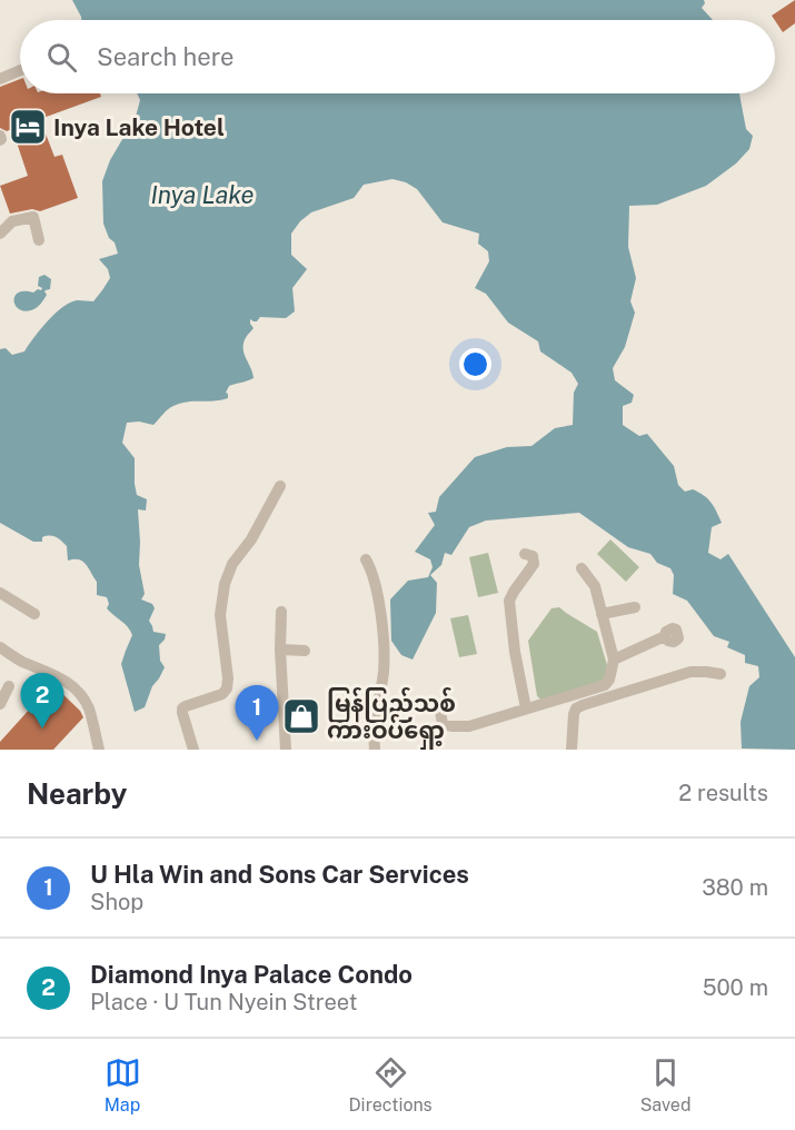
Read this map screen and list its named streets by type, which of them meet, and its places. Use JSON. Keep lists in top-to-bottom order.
{
  "water": ["Inya Lake"],
  "places": {
    "hotel": ["Inya Lake Hotel"],
    "shop": ["မြန်ပြည်သစ် ကားဝပ်ရှော့"]
  },
  "page": {
    "search": "Search here",
    "pins": ["2", "1"],
    "heading": ["Nearby", "2 results"],
    "list": [
      {
        "mark": "1",
        "name": "U Hla Win and Sons Car Services",
        "note": "Shop",
        "value": "380 m"
      },
      {
        "mark": "2",
        "name": "Diamond Inya Palace Condo",
        "note": "Place · U Tun Nyein Street",
        "value": "500 m"
      }
    ],
    "nav": ["Map", "Directions", "Saved"]
  }
}
